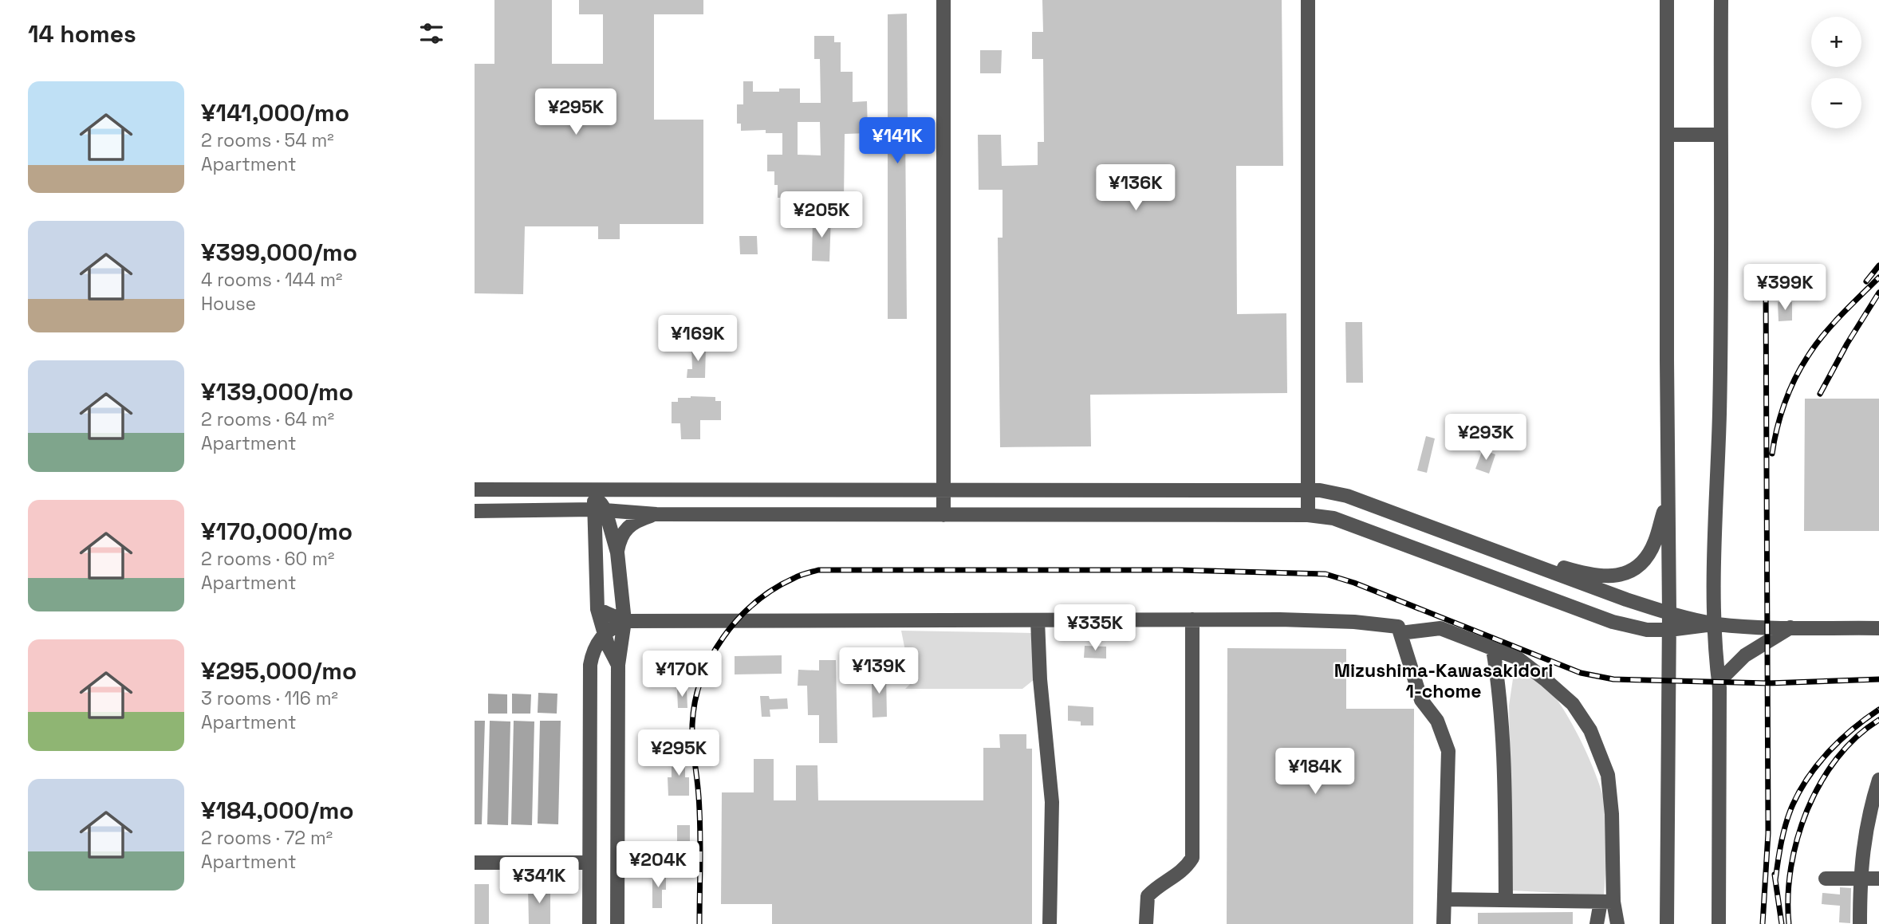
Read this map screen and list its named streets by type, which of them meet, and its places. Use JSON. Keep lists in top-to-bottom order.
{
  "districts": ["Mizushima-Kawasakidori 1-chome"],
  "page": {
    "heading": "14 homes",
    "map_buttons": ["+", "−"],
    "list": [
      {
        "name": "¥141,000/mo",
        "note": "2 rooms · 54 m² · Apartment"
      },
      {
        "name": "¥399,000/mo",
        "note": "4 rooms · 144 m² · House"
      },
      {
        "name": "¥139,000/mo",
        "note": "2 rooms · 64 m² · Apartment"
      },
      {
        "name": "¥170,000/mo",
        "note": "2 rooms · 60 m² · Apartment"
      },
      {
        "name": "¥295,000/mo",
        "note": "3 rooms · 116 m² · Apartment"
      },
      {
        "name": "¥184,000/mo",
        "note": "2 rooms · 72 m² · Apartment"
      }
    ],
    "price": [
      "¥295K",
      "¥141K",
      "¥136K",
      "¥205K",
      "¥399K",
      "¥169K",
      "¥293K",
      "¥335K",
      "¥139K",
      "¥170K",
      "¥295K",
      "¥184K",
      "¥204K",
      "¥341K"
    ]
  }
}
